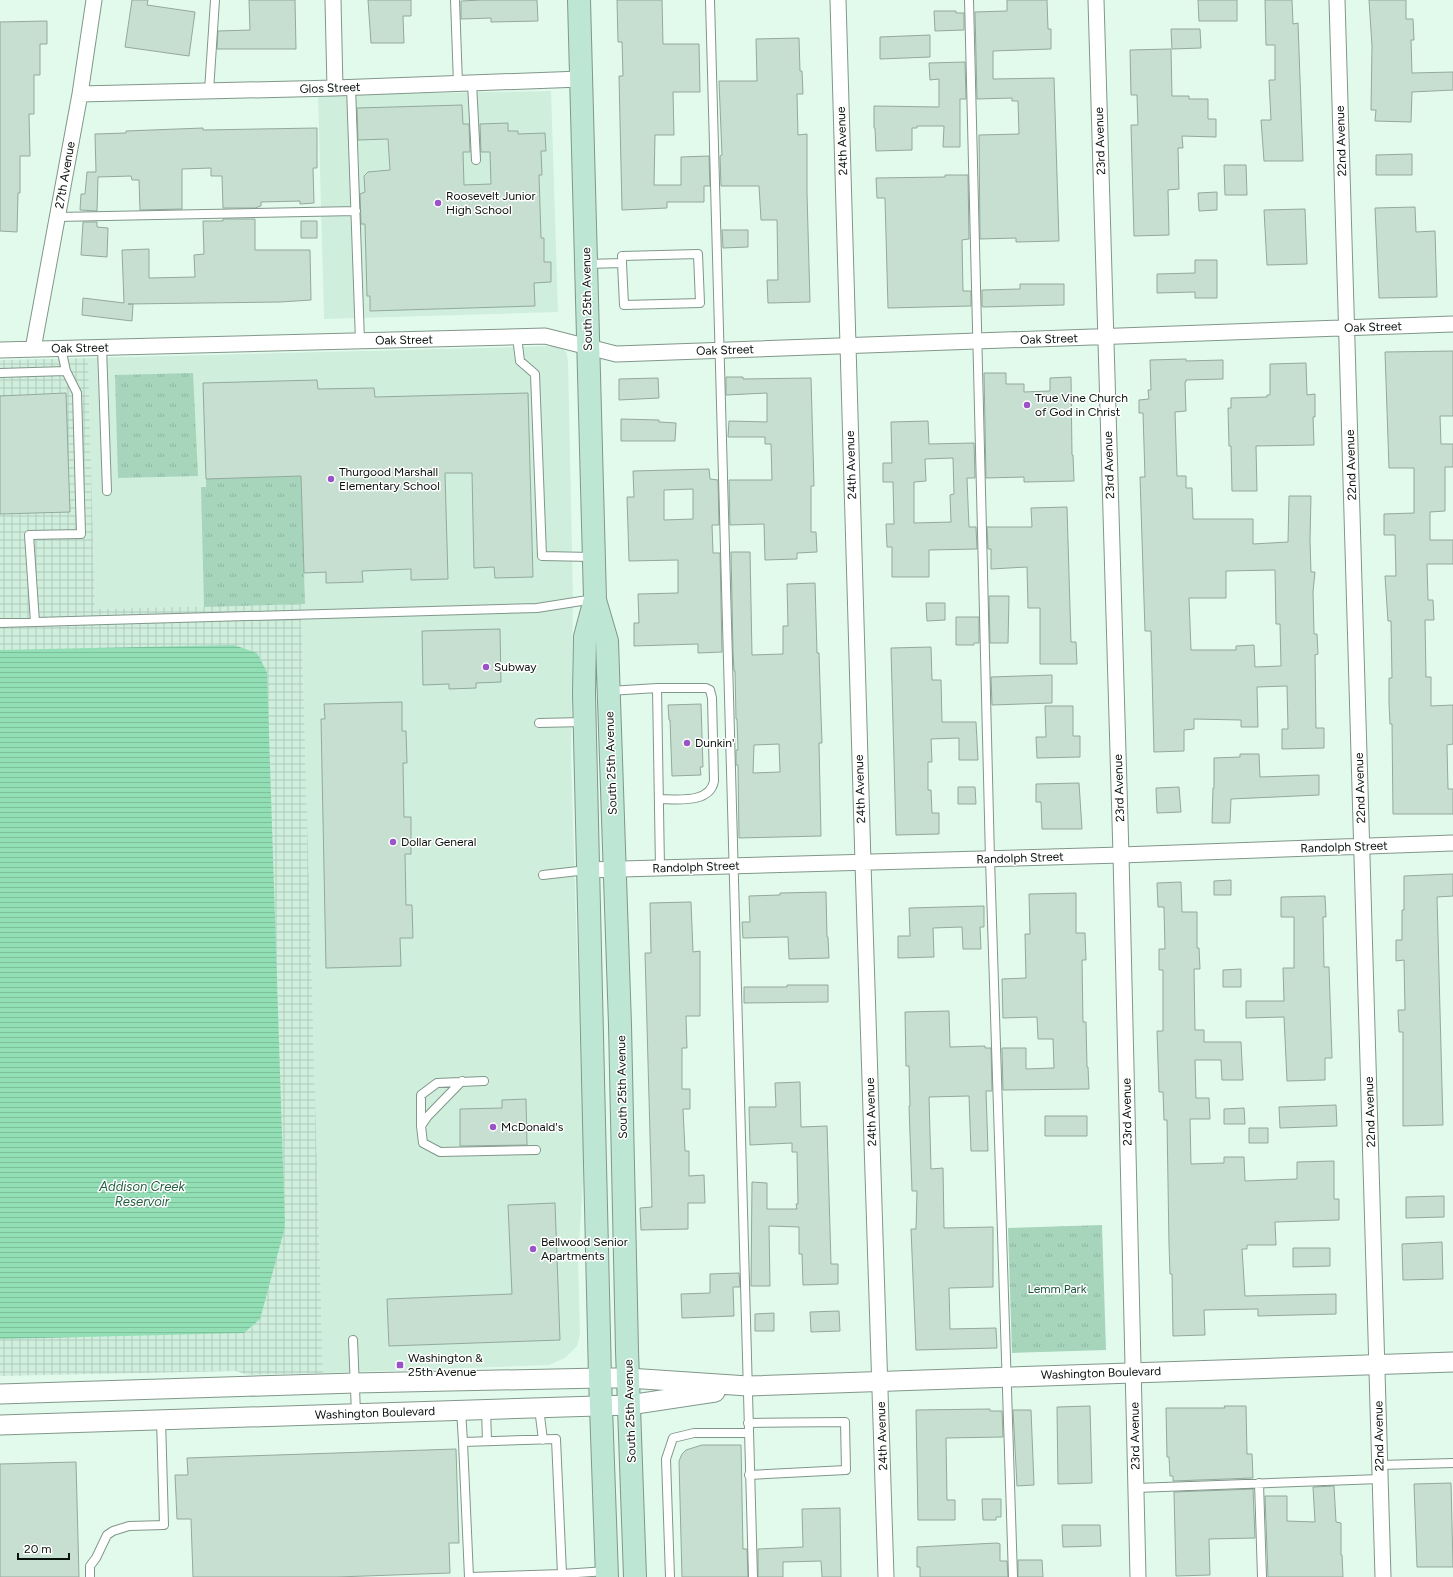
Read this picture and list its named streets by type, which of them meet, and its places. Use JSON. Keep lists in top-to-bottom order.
{
  "streets": {
    "main road": ["South 25th Avenue"],
    "street": [
      "Glos Street",
      "24th Avenue",
      "23rd Avenue",
      "22nd Avenue",
      "27th Avenue",
      "Oak Street",
      "Randolph Street",
      "Washington Boulevard"
    ]
  },
  "crossings": [
    ["Glos Street", "27th Avenue"],
    ["Glos Street", "South 25th Avenue"],
    ["24th Avenue", "Oak Street"],
    ["24th Avenue", "Randolph Street"],
    ["24th Avenue", "Washington Boulevard"],
    ["23rd Avenue", "Oak Street"],
    ["23rd Avenue", "Randolph Street"],
    ["23rd Avenue", "Washington Boulevard"],
    ["22nd Avenue", "Oak Street"],
    ["22nd Avenue", "Randolph Street"],
    ["22nd Avenue", "Washington Boulevard"],
    ["27th Avenue", "Oak Street"],
    ["South 25th Avenue", "Oak Street"],
    ["South 25th Avenue", "Randolph Street"],
    ["South 25th Avenue", "Washington Boulevard"]
  ],
  "water": ["Addison Creek Reservoir"],
  "parks": ["Lemm Park"],
  "places": {
    "other": [
      "Roosevelt Junior High School",
      "True Vine Church of God in Christ",
      "Thurgood Marshall Elementary School",
      "Subway",
      "Dunkin'",
      "Dollar General",
      "McDonald's",
      "Bellwood Senior Apartments"
    ],
    "transit": ["Washington & 25th Avenue"]
  },
  "scale_bar": "20 m"
}
